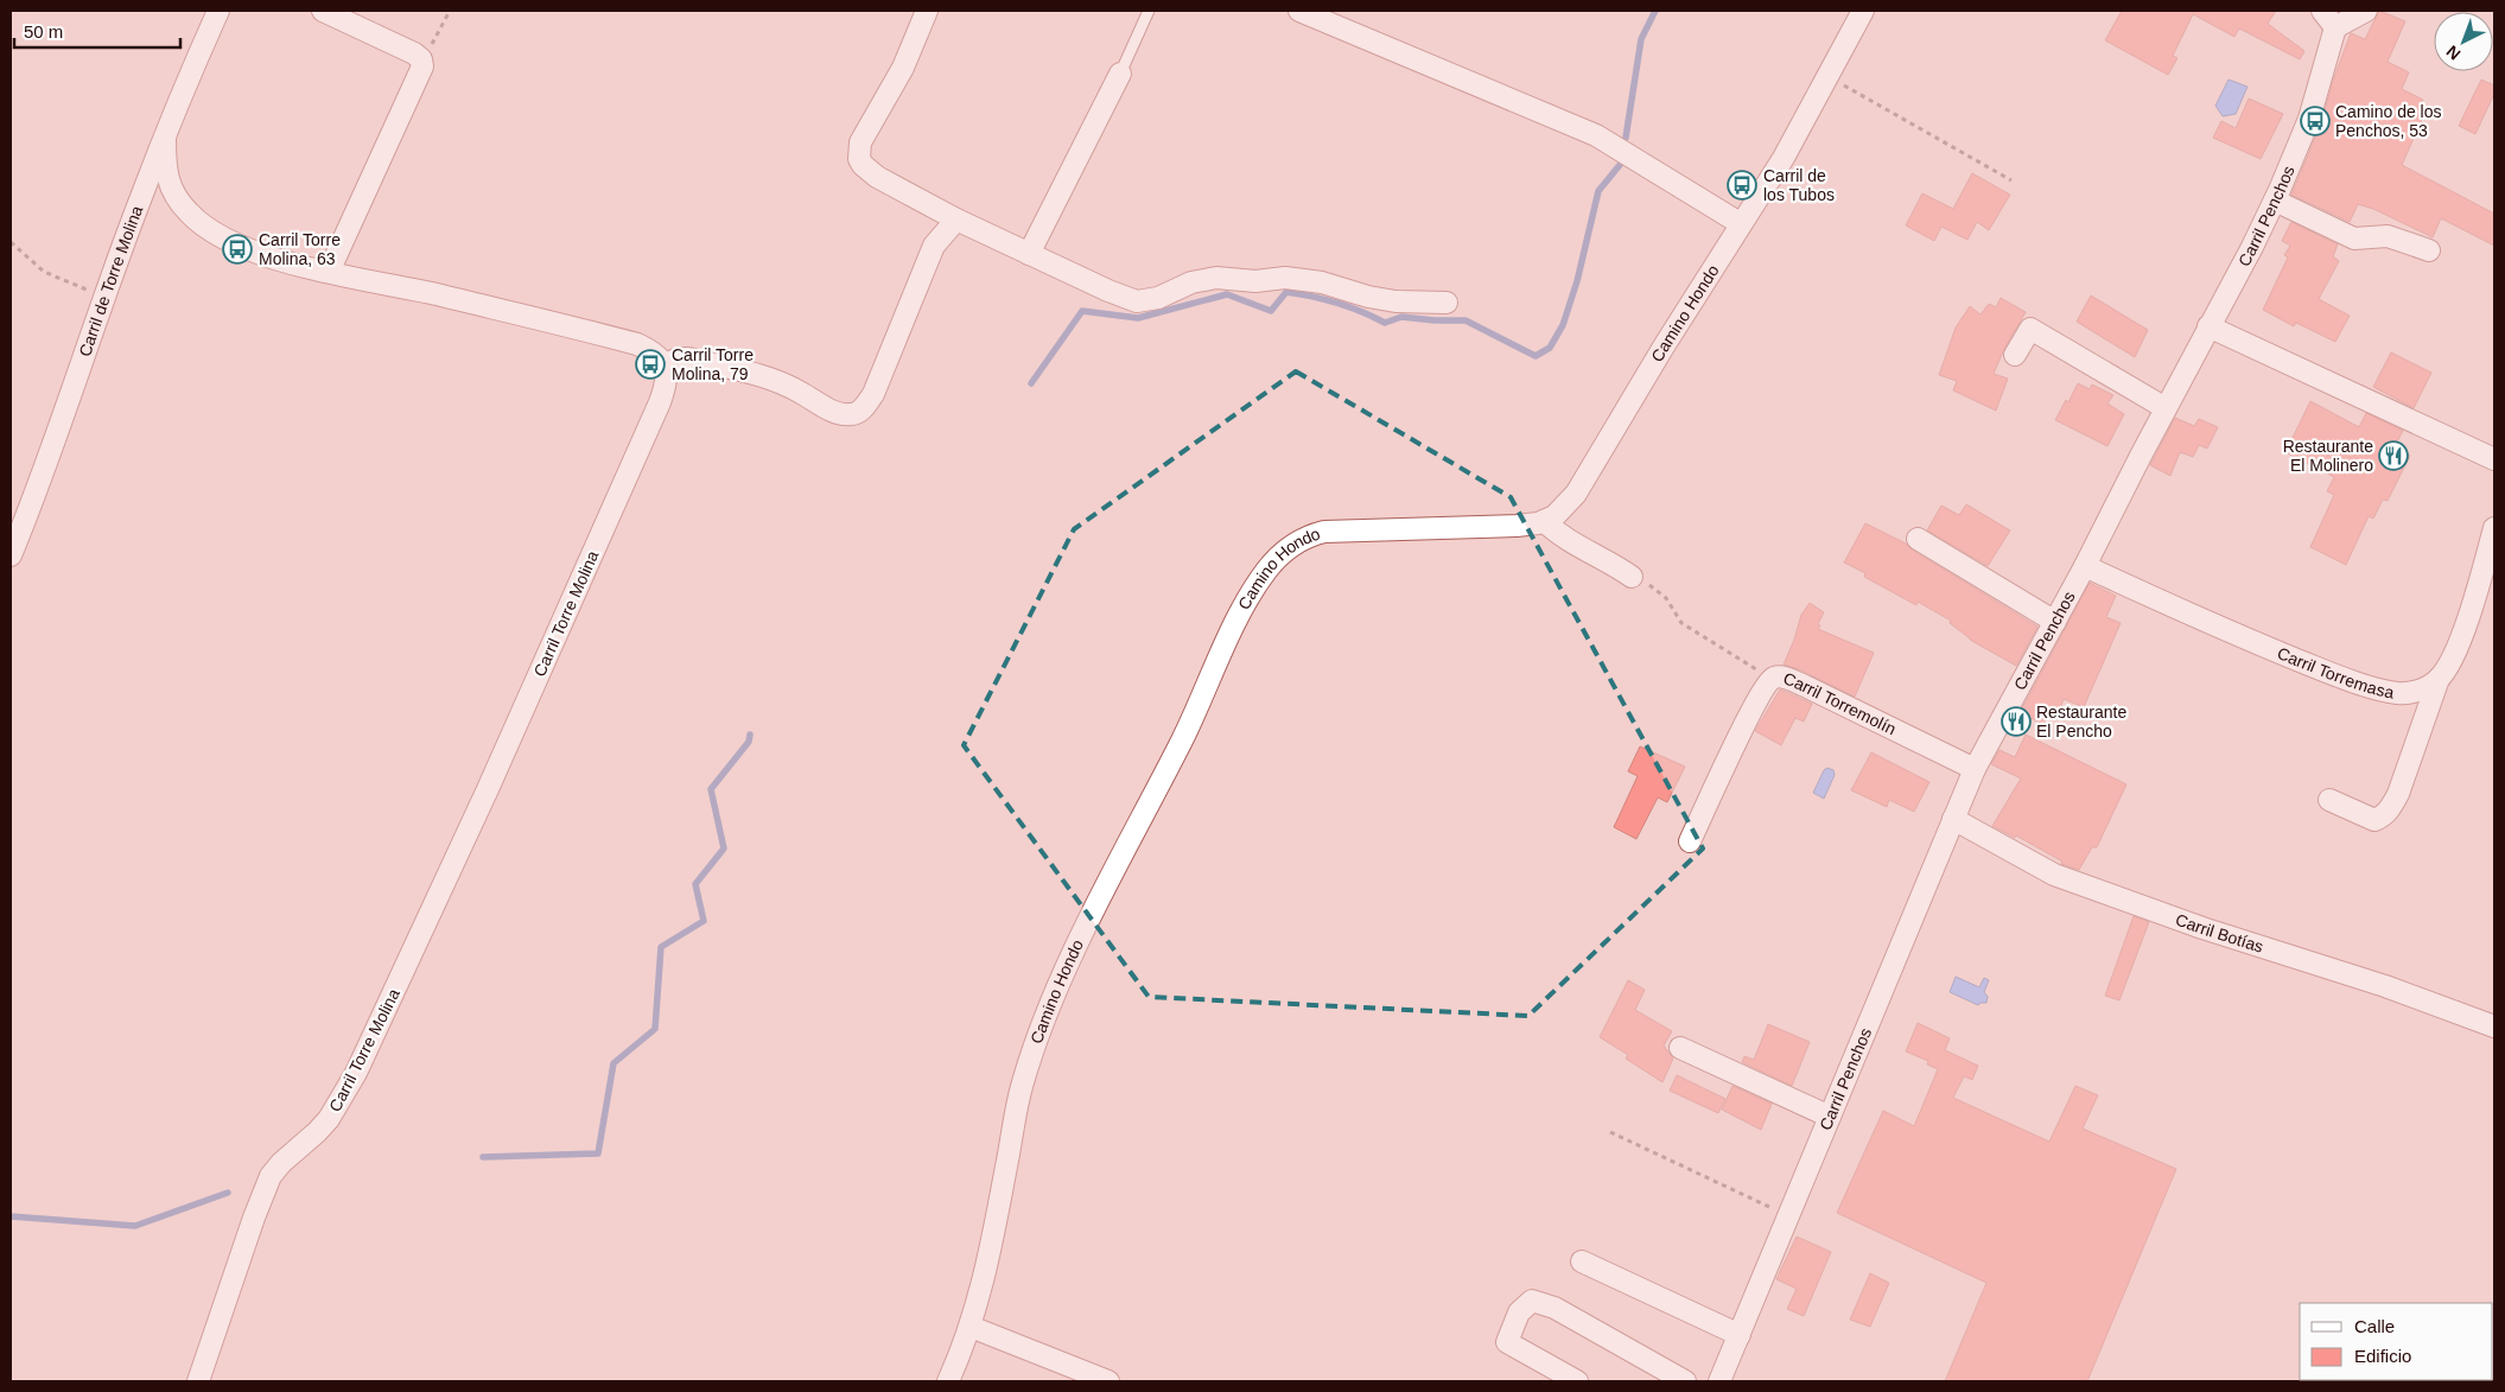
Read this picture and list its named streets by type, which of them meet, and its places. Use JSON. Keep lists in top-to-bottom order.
{
  "streets": {
    "street": [
      "Carril Penchos",
      "Carril de Torre Molina",
      "Camino Hondo",
      "Carril Torre Molina",
      "Carril Torremasa",
      "Carril Torremolín",
      "Carril Botías"
    ]
  },
  "crossings": [
    ["Carril Penchos", "Carril Torremasa"],
    ["Carril Penchos", "Carril Torremolín"],
    ["Carril Penchos", "Carril Botías"]
  ],
  "places": {
    "bus stop": [
      "Camino de los Penchos, 53",
      "Carril de los Tubos",
      "Carril Torre Molina, 63",
      "Carril Torre Molina, 79"
    ],
    "restaurant": ["Restaurante El Molinero", "Restaurante El Pencho"]
  },
  "legend": ["Calle", "Edificio"],
  "scale_bar": "50 m",
  "north": "bottom left"
}
